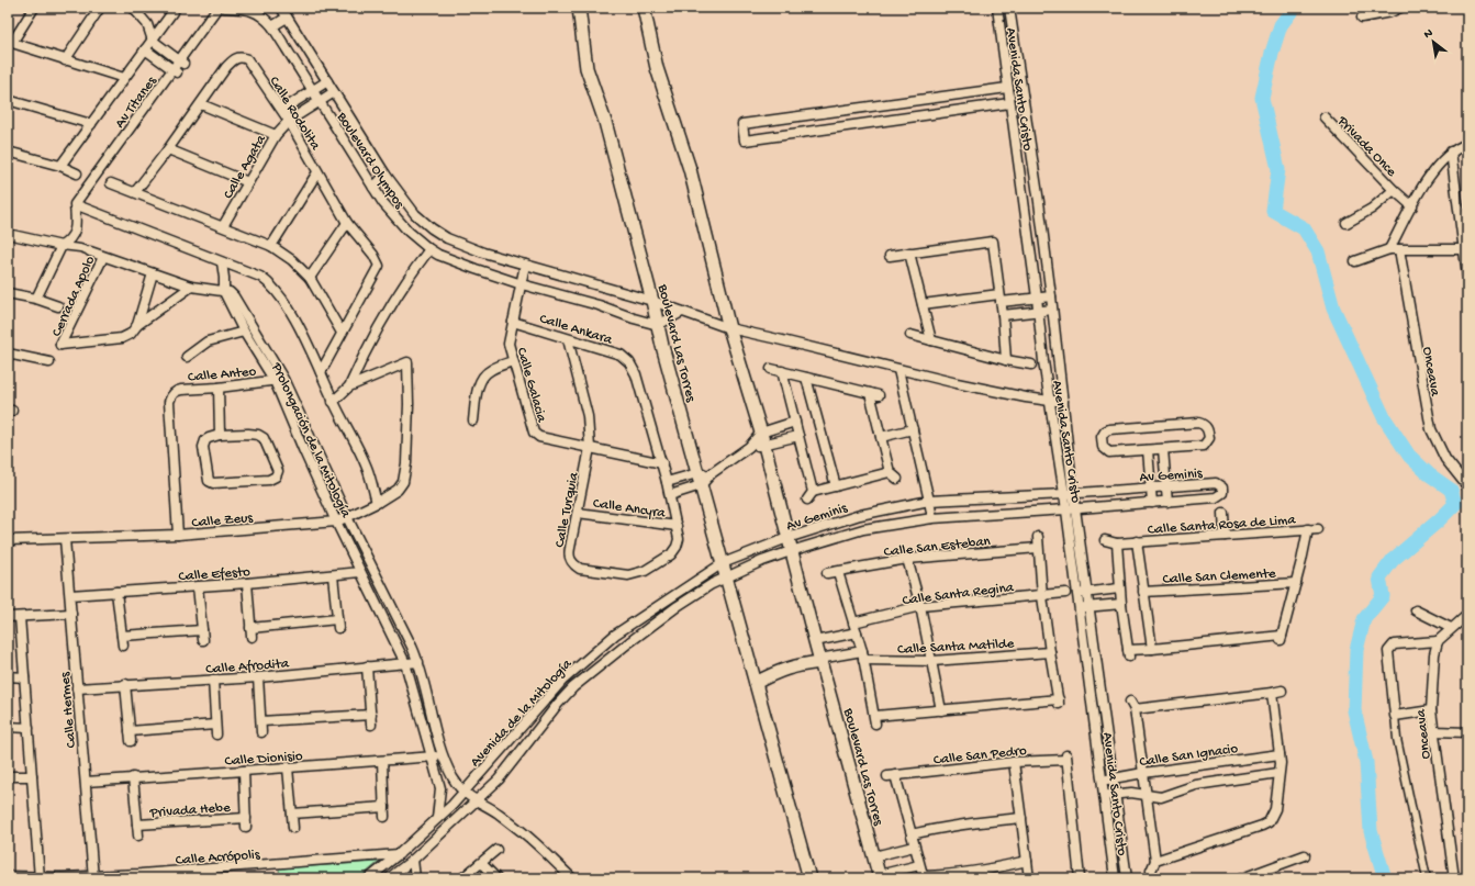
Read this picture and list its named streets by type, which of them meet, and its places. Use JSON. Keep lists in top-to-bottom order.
{
  "streets": {
    "main road": ["Boulevard Las Torres"],
    "street": [
      "Avenida Santo Cristo",
      "Av Titanes",
      "Calle Rodolita",
      "Privada Once",
      "Boulevard Olympos",
      "Calle Agata",
      "Cerrada Apolo",
      "Calle Ankara",
      "Onceava",
      "Calle Anteo",
      "Calle Galacia",
      "Prolongación de la Mitología",
      "Av Geminis",
      "Calle Ancyra",
      "Calle Turquia",
      "Calle Zeus",
      "Calle Santa Rosa de Lima",
      "Calle San Esteban",
      "Calle Efesto",
      "Calle San Clemente",
      "Calle Santa Regina",
      "Calle Santa Matilde",
      "Calle Afrodita",
      "Calle Hermes",
      "Avenida de la Mitología",
      "Calle San Pedro",
      "Calle San Ignacio",
      "Calle Dionisio",
      "Privada Hebe",
      "Calle Acrópolis"
    ]
  },
  "crossings": [
    ["Avenida Santo Cristo", "Boulevard Olympos"],
    ["Avenida Santo Cristo", "Av Geminis"],
    ["Avenida Santo Cristo", "Calle San Ignacio"],
    ["Av Titanes", "Boulevard Olympos"],
    ["Calle Rodolita", "Calle Agata"],
    ["Boulevard Olympos", "Calle Agata"],
    ["Boulevard Olympos", "Boulevard Las Torres"],
    ["Boulevard Olympos", "Calle Galacia"],
    ["Cerrada Apolo", "Prolongación de la Mitología"],
    ["Calle Ankara", "Calle Galacia"],
    ["Calle Ankara", "Calle Turquia"],
    ["Boulevard Las Torres", "Av Geminis"],
    ["Boulevard Las Torres", "Avenida de la Mitología"],
    ["Calle Anteo", "Prolongación de la Mitología"],
    ["Calle Anteo", "Calle Zeus"],
    ["Calle Galacia", "Calle Turquia"],
    ["Prolongación de la Mitología", "Calle Zeus"],
    ["Prolongación de la Mitología", "Calle Efesto"],
    ["Prolongación de la Mitología", "Calle Afrodita"],
    ["Prolongación de la Mitología", "Avenida de la Mitología"],
    ["Prolongación de la Mitología", "Calle Dionisio"],
    ["Av Geminis", "Avenida de la Mitología"],
    ["Calle Ancyra", "Calle Turquia"],
    ["Calle Zeus", "Calle Hermes"],
    ["Calle Santa Rosa de Lima", "Calle San Clemente"],
    ["Calle Efesto", "Calle Hermes"],
    ["Calle Afrodita", "Calle Hermes"],
    ["Calle Hermes", "Calle Dionisio"],
    ["Calle Hermes", "Calle Acrópolis"],
    ["Avenida de la Mitología", "Calle Acrópolis"],
    ["Calle Dionisio", "Privada Hebe"]
  ],
  "north": "top left"
}
